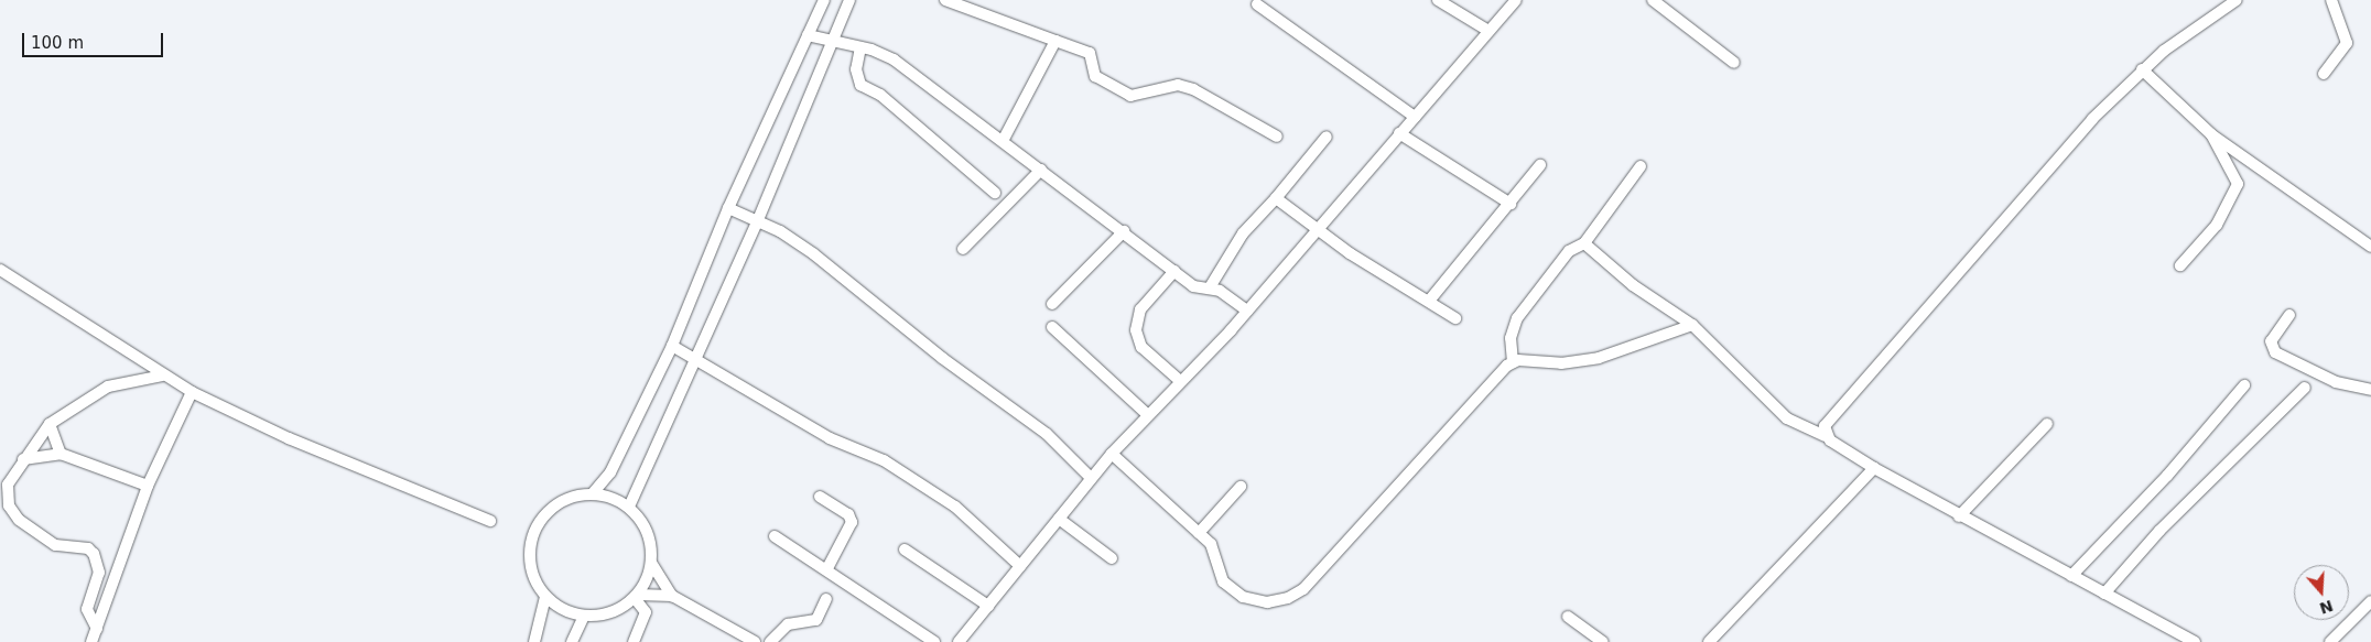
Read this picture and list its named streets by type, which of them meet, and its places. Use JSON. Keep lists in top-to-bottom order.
{
  "scale_bar": "100 m",
  "north": "bottom"
}
